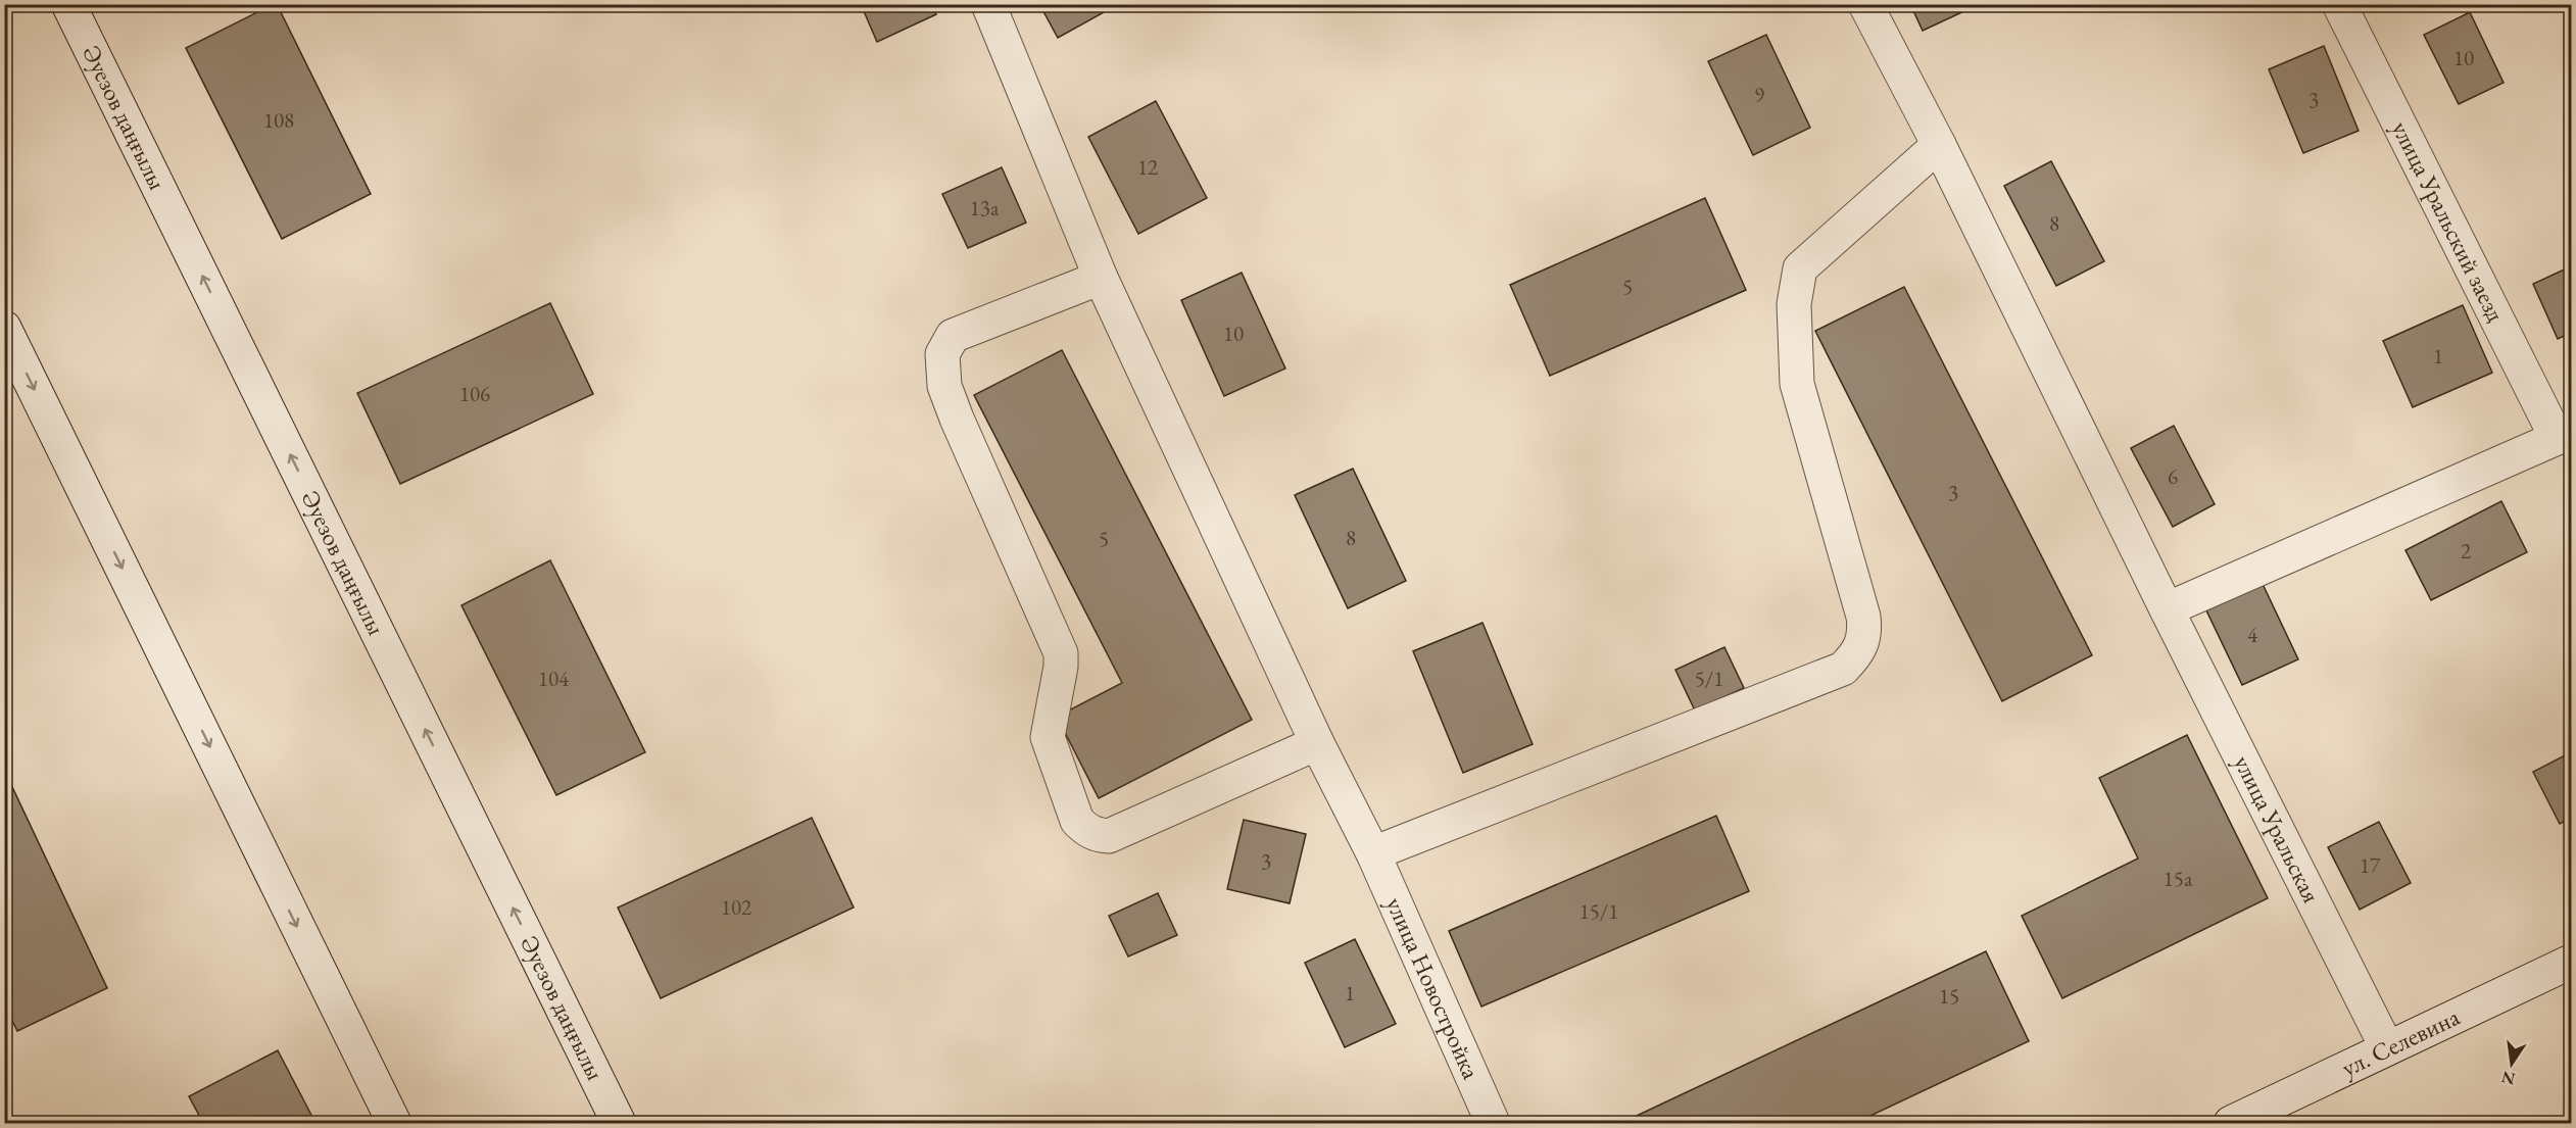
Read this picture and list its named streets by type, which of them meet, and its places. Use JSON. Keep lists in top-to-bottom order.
{
  "streets": {
    "street": [
      "Әуезов даңғылы",
      "улица Уральский заезд",
      "улица Уральская",
      "улица Новостройка",
      "ул. Селевина"
    ]
  },
  "crossings": [
    ["улица Уральская", "ул. Селевина"]
  ],
  "house_numbers": [
    "10",
    "9",
    "3",
    "108",
    "12",
    "13а",
    "8",
    "5",
    "10",
    "1",
    "106",
    "6",
    "3",
    "8",
    "5",
    "2",
    "4",
    "104",
    "5/1",
    "3",
    "17",
    "15а",
    "102",
    "15/1",
    "1",
    "15"
  ],
  "north": "bottom"
}
